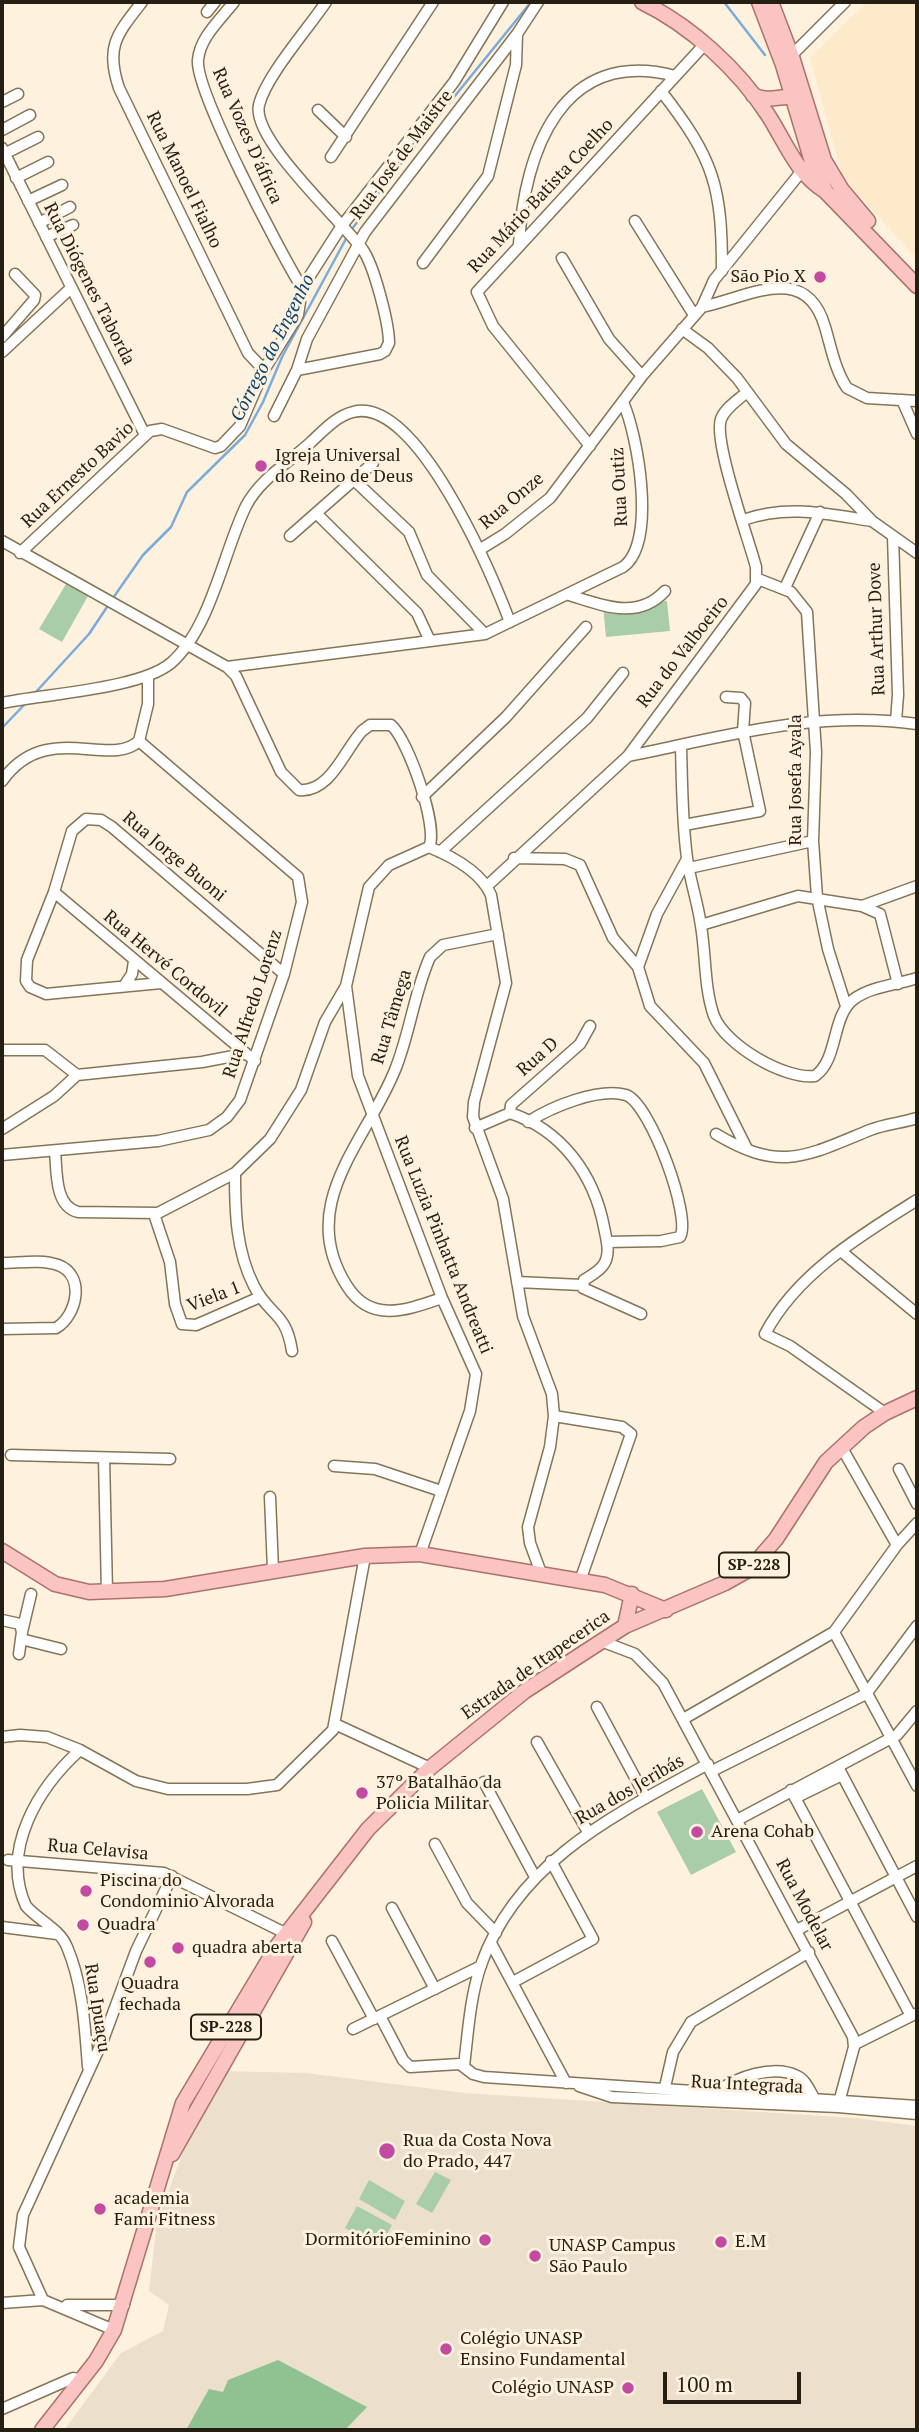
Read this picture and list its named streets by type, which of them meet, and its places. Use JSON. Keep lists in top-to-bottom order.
{
  "streets": {
    "main road": ["SP-228", "Estrada de Itapecerica"],
    "street": [
      "Rua Vozes D'áfrica",
      "Rua José de Maistre",
      "Rua Manoel Fialho",
      "Rua Mário Batista Coelho",
      "Rua Diógenes Taborda",
      "Rua Ernesto Bavio",
      "Rua Outiz",
      "Rua Onze",
      "Rua Arthur Dove",
      "Rua do Valboeiro",
      "Rua Josefa Ayala",
      "Rua Jorge Buoni",
      "Rua Hervé Cordovil",
      "Rua Alfredo Lorenz",
      "Rua Tâmega",
      "Rua D",
      "Rua Luzia Pinhatta Andreatti",
      "Viela 1",
      "Rua dos Jeribás",
      "Rua Celavisa",
      "Rua Modelar",
      "Rua Ipuaçu",
      "Rua Integrada"
    ]
  },
  "crossings": [
    ["Rua Manoel Fialho", "Rua Ernesto Bavio"],
    ["Rua Mário Batista Coelho", "Rua Onze"],
    ["Rua Diógenes Taborda", "Rua Ernesto Bavio"],
    ["Rua Outiz", "Rua Onze"],
    ["Rua Jorge Buoni", "Rua Hervé Cordovil"],
    ["Rua Jorge Buoni", "Rua Alfredo Lorenz"],
    ["Rua Hervé Cordovil", "Rua Alfredo Lorenz"],
    ["Rua Tâmega", "Rua Luzia Pinhatta Andreatti"],
    ["Estrada de Itapecerica", "Rua Celavisa"],
    ["Estrada de Itapecerica", "Rua Modelar"],
    ["Rua dos Jeribás", "Rua Modelar"],
    ["Rua dos Jeribás", "Rua Integrada"],
    ["Rua Celavisa", "Rua Ipuaçu"]
  ],
  "water": ["Córrego do Engenho"],
  "places": [
    "São Pio X",
    "Igreja Universal do Reino de Deus",
    "37º Batalhão da Policia Militar",
    "Arena Cohab",
    "Piscina do Condominio Alvorada",
    "Quadra",
    "quadra aberta",
    "Quadra fechada",
    "Rua da Costa Nova do Prado, 447",
    "academia Fami Fitness",
    "DormitórioFeminino",
    "E.M",
    "UNASP Campus São Paulo",
    "Colégio UNASP Ensino Fundamental",
    "Colégio UNASP"
  ],
  "scale_bar": "100 m"
}
